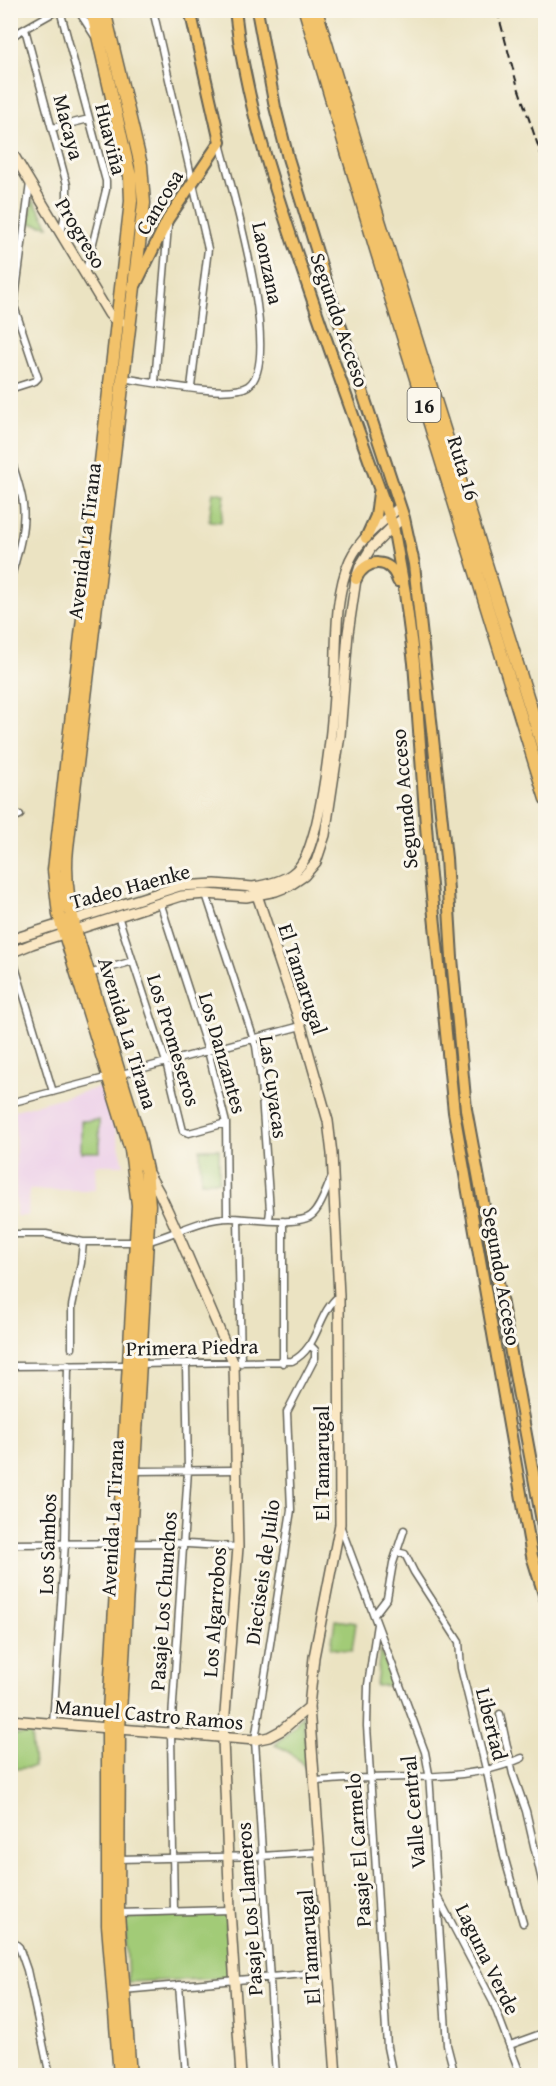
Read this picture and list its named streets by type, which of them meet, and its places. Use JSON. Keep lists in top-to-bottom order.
{
  "streets": {
    "highway": ["16", "Ruta 16", "Avenida La Tirana"],
    "main road": ["Cancosa", "Laonzana", "Segundo Acceso"],
    "street": [
      "Macaya",
      "Huaviña",
      "Progreso",
      "Tadeo Haenke",
      "El Tamarugal",
      "Los Promeseros",
      "Los Danzantes",
      "Las Cuyacas",
      "Primera Piedra",
      "Los Sambos",
      "Dieciseis de Julio",
      "Pasaje Los Chunchos",
      "Los Algarrobos",
      "Manuel Castro Ramos",
      "Libertad",
      "Valle Central",
      "Pasaje El Carmelo",
      "Pasaje Los Llameros",
      "Laguna Verde"
    ]
  },
  "crossings": [
    ["Macaya", "Progreso"],
    ["Huaviña", "Progreso"],
    ["Cancosa", "Laonzana"],
    ["Cancosa", "Avenida La Tirana"],
    ["Progreso", "Avenida La Tirana"],
    ["Laonzana", "Avenida La Tirana"],
    ["Avenida La Tirana", "Tadeo Haenke"],
    ["Avenida La Tirana", "Primera Piedra"],
    ["Avenida La Tirana", "Los Algarrobos"],
    ["Avenida La Tirana", "Manuel Castro Ramos"],
    ["Tadeo Haenke", "El Tamarugal"],
    ["Tadeo Haenke", "Los Promeseros"],
    ["Tadeo Haenke", "Los Danzantes"],
    ["Tadeo Haenke", "Las Cuyacas"],
    ["El Tamarugal", "Manuel Castro Ramos"],
    ["El Tamarugal", "Valle Central"],
    ["Los Promeseros", "Los Danzantes"],
    ["Primera Piedra", "Los Sambos"],
    ["Primera Piedra", "Dieciseis de Julio"],
    ["Primera Piedra", "Pasaje Los Chunchos"],
    ["Primera Piedra", "Los Algarrobos"],
    ["Los Sambos", "Manuel Castro Ramos"],
    ["Dieciseis de Julio", "Manuel Castro Ramos"],
    ["Dieciseis de Julio", "Pasaje Los Llameros"],
    ["Pasaje Los Chunchos", "Manuel Castro Ramos"],
    ["Los Algarrobos", "Manuel Castro Ramos"],
    ["Manuel Castro Ramos", "Pasaje Los Llameros"],
    ["Valle Central", "Pasaje El Carmelo"],
    ["Valle Central", "Laguna Verde"]
  ]
}
